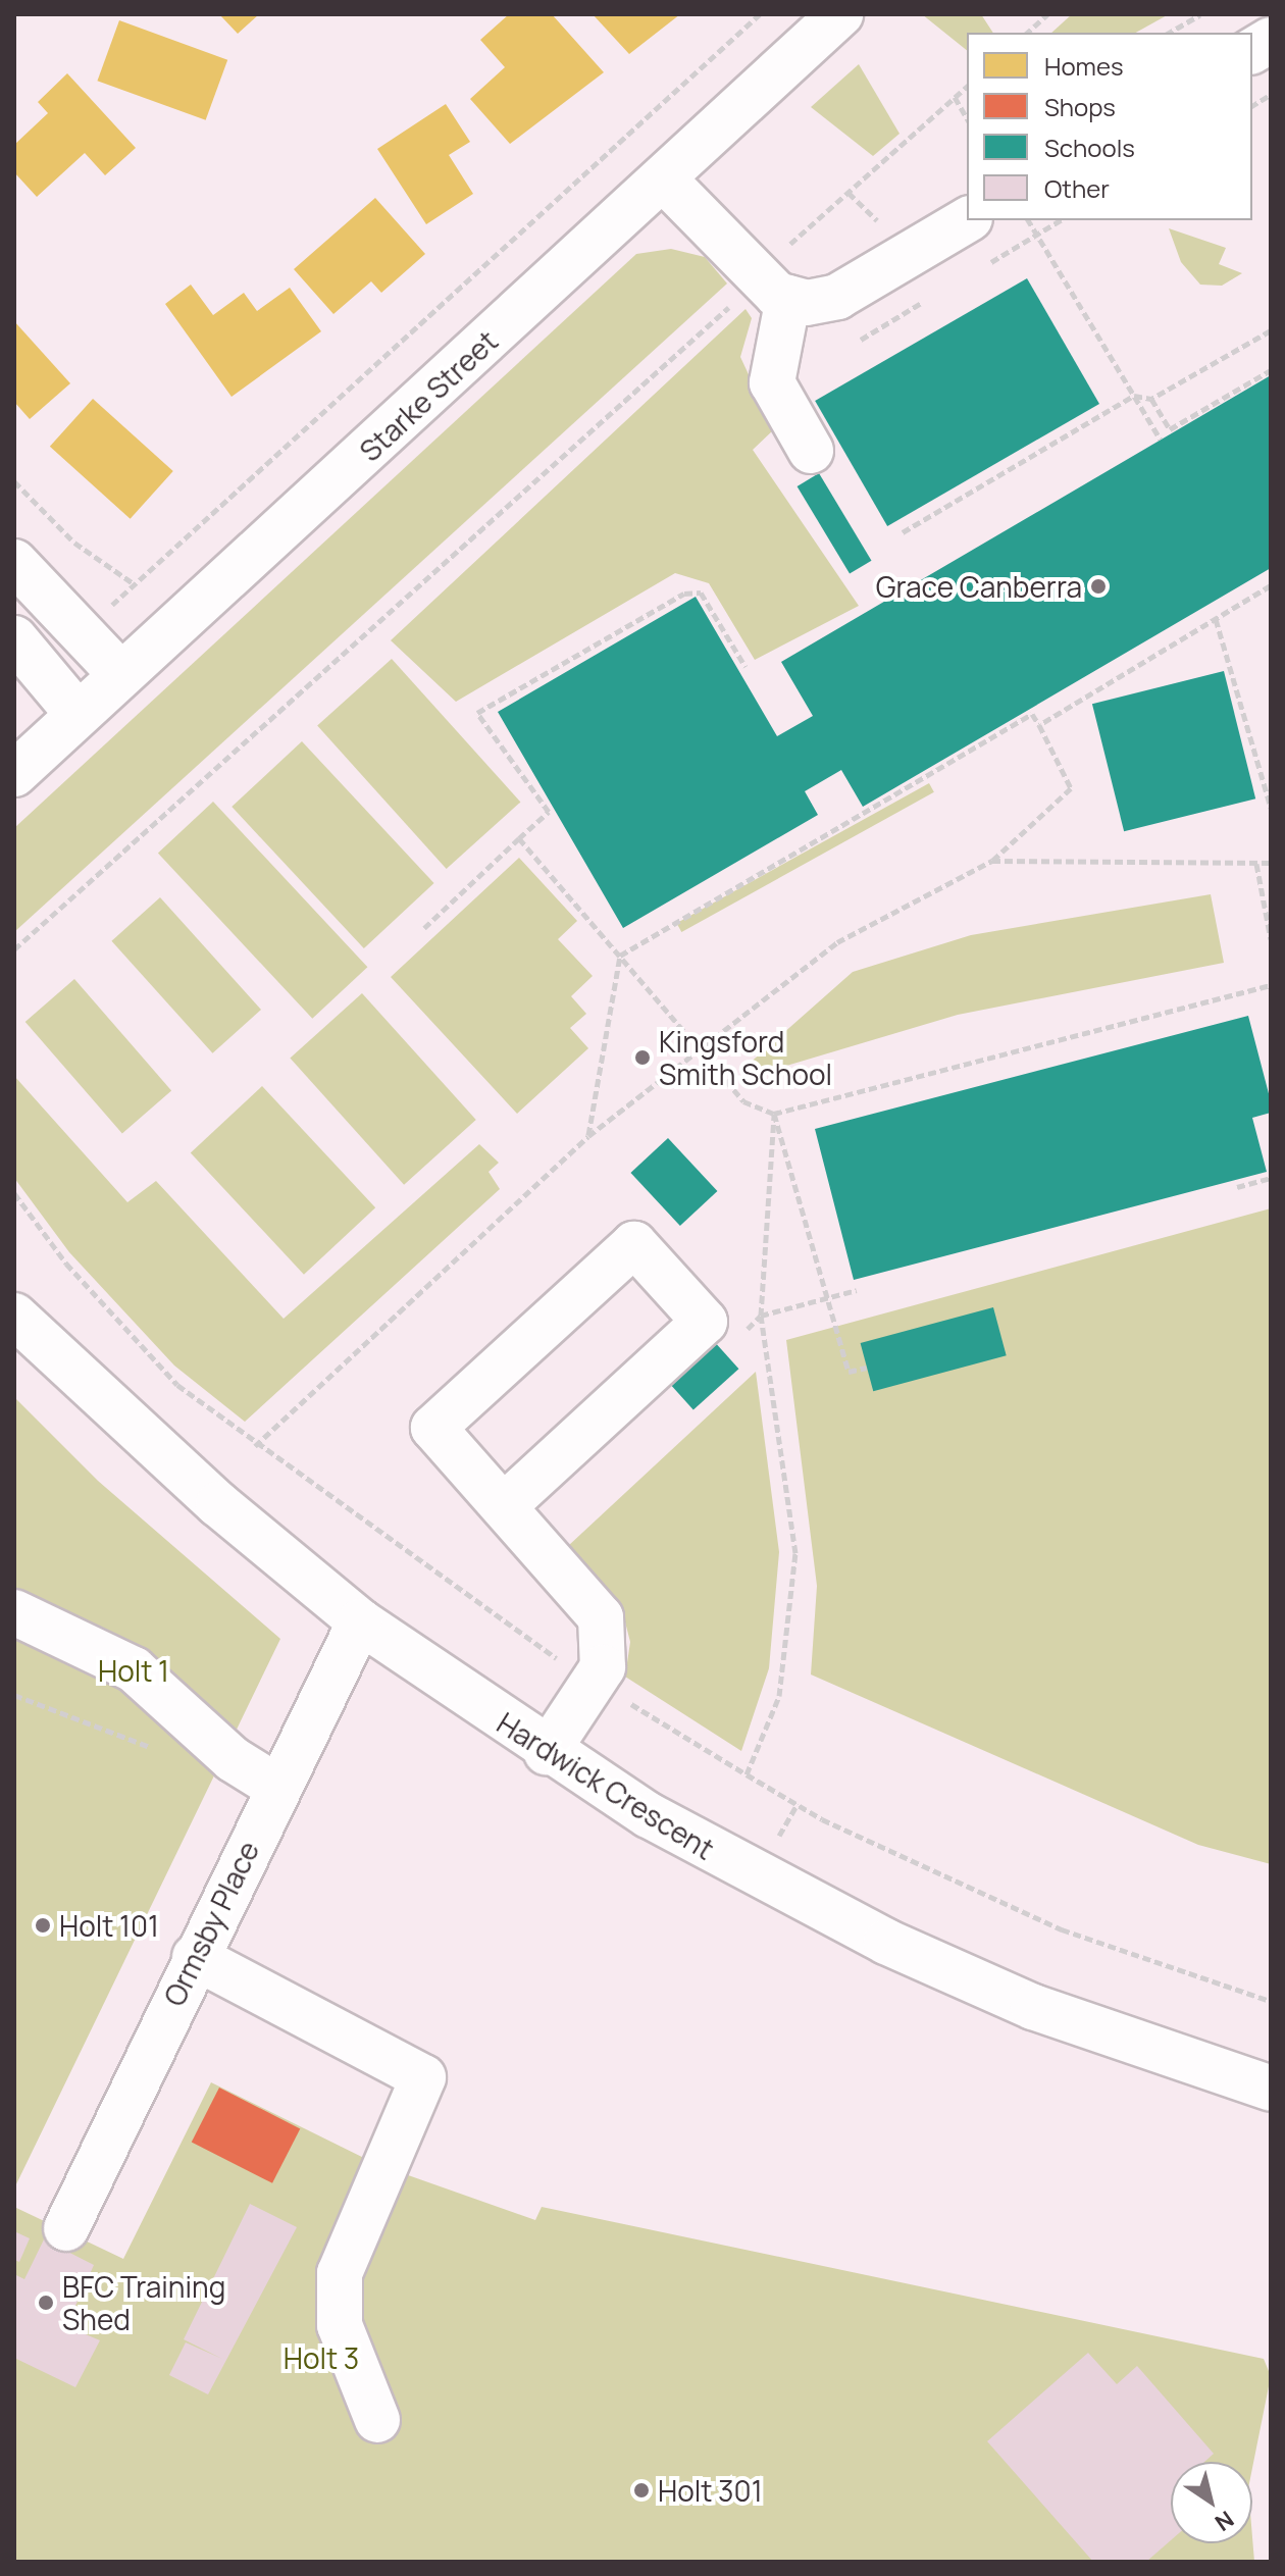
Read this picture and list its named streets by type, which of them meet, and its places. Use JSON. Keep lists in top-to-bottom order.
{
  "streets": {
    "street": ["Starke Street", "Hardwick Crescent", "Ormsby Place"]
  },
  "crossings": [
    ["Hardwick Crescent", "Ormsby Place"]
  ],
  "parks": ["Holt 1", "Holt 3"],
  "places": [
    "Grace Canberra",
    "Kingsford Smith School",
    "Holt 101",
    "BFC Training Shed",
    "Holt 301"
  ],
  "legend": [
    "Homes",
    "Shops",
    "Schools",
    "Other"
  ],
  "north": "bottom right"
}
